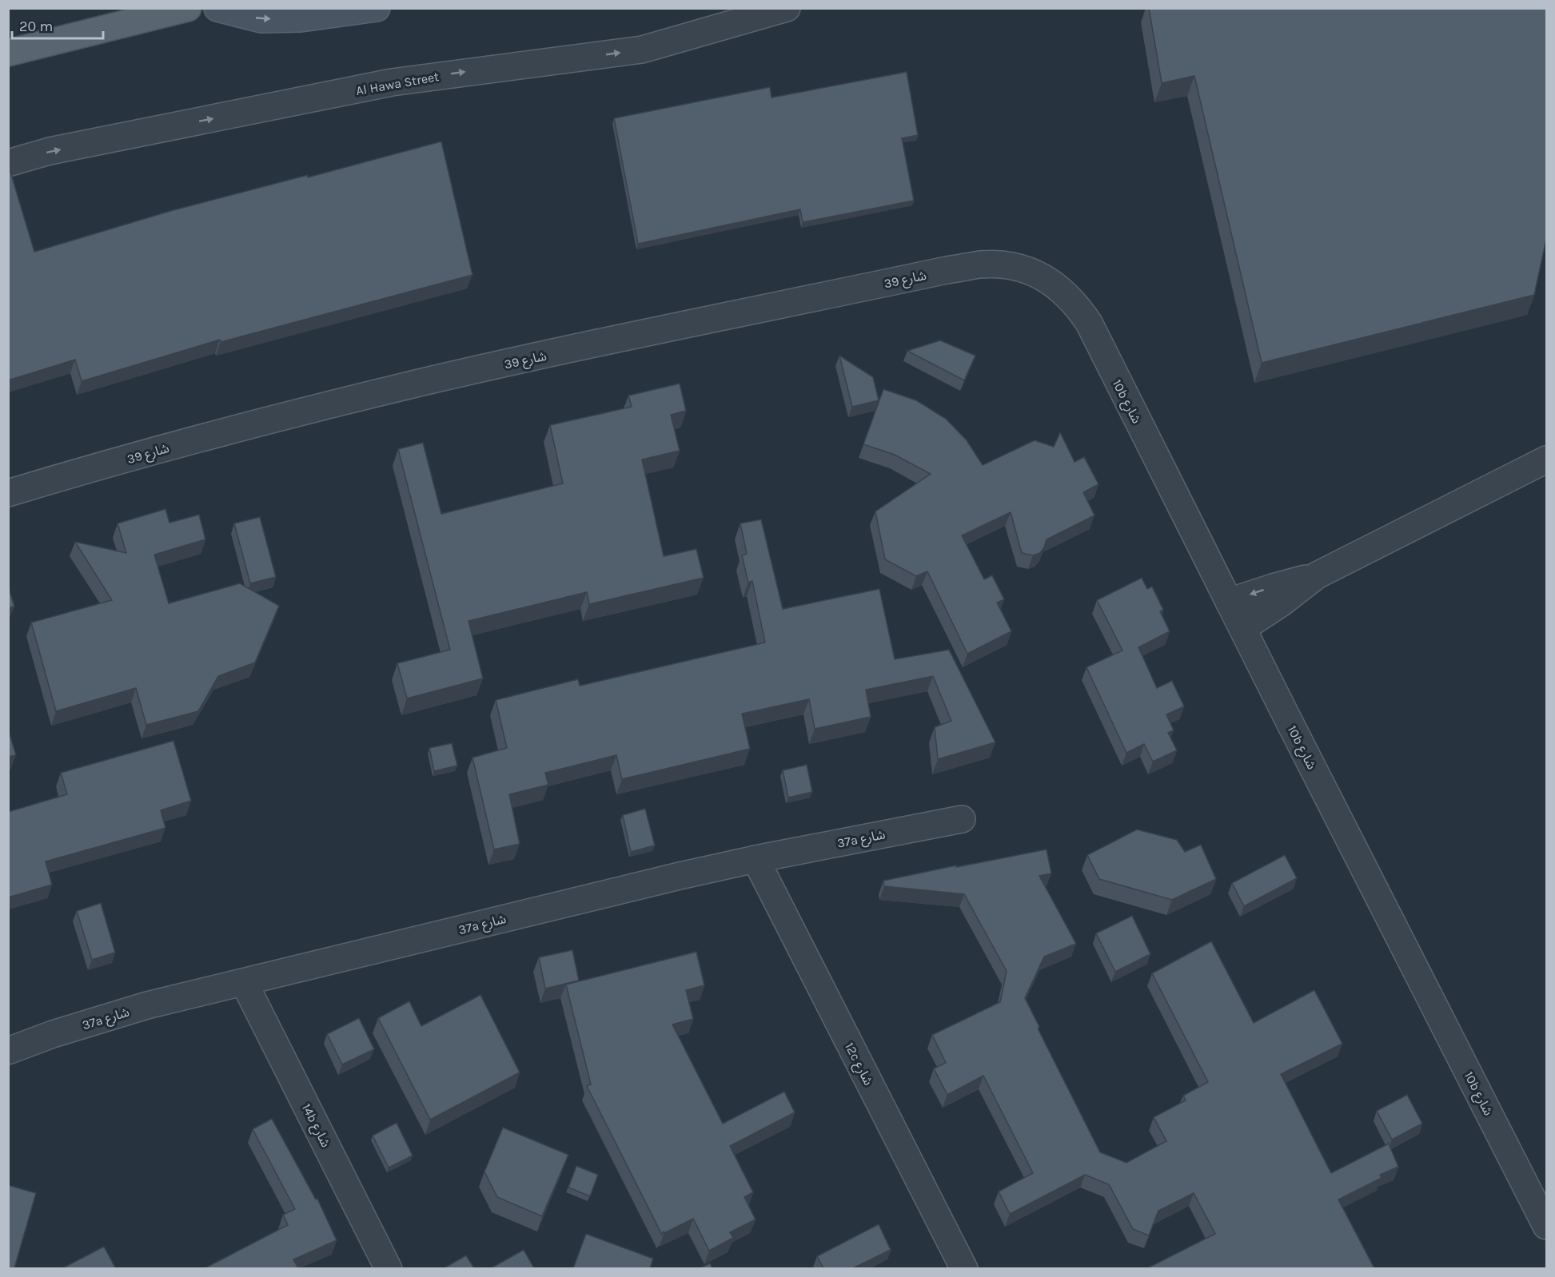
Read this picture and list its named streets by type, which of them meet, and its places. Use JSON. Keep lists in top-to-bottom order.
{
  "streets": {
    "street": [
      "Al Hawa Street",
      "شارع 39",
      "10b شارع",
      "37a شارع",
      "12c شارع",
      "14b شارع"
    ]
  },
  "crossings": [
    ["شارع 39", "10b شارع"],
    ["37a شارع", "12c شارع"],
    ["37a شارع", "14b شارع"]
  ],
  "one_way": ["Al Hawa Street"],
  "scale_bar": "20 m"
}
